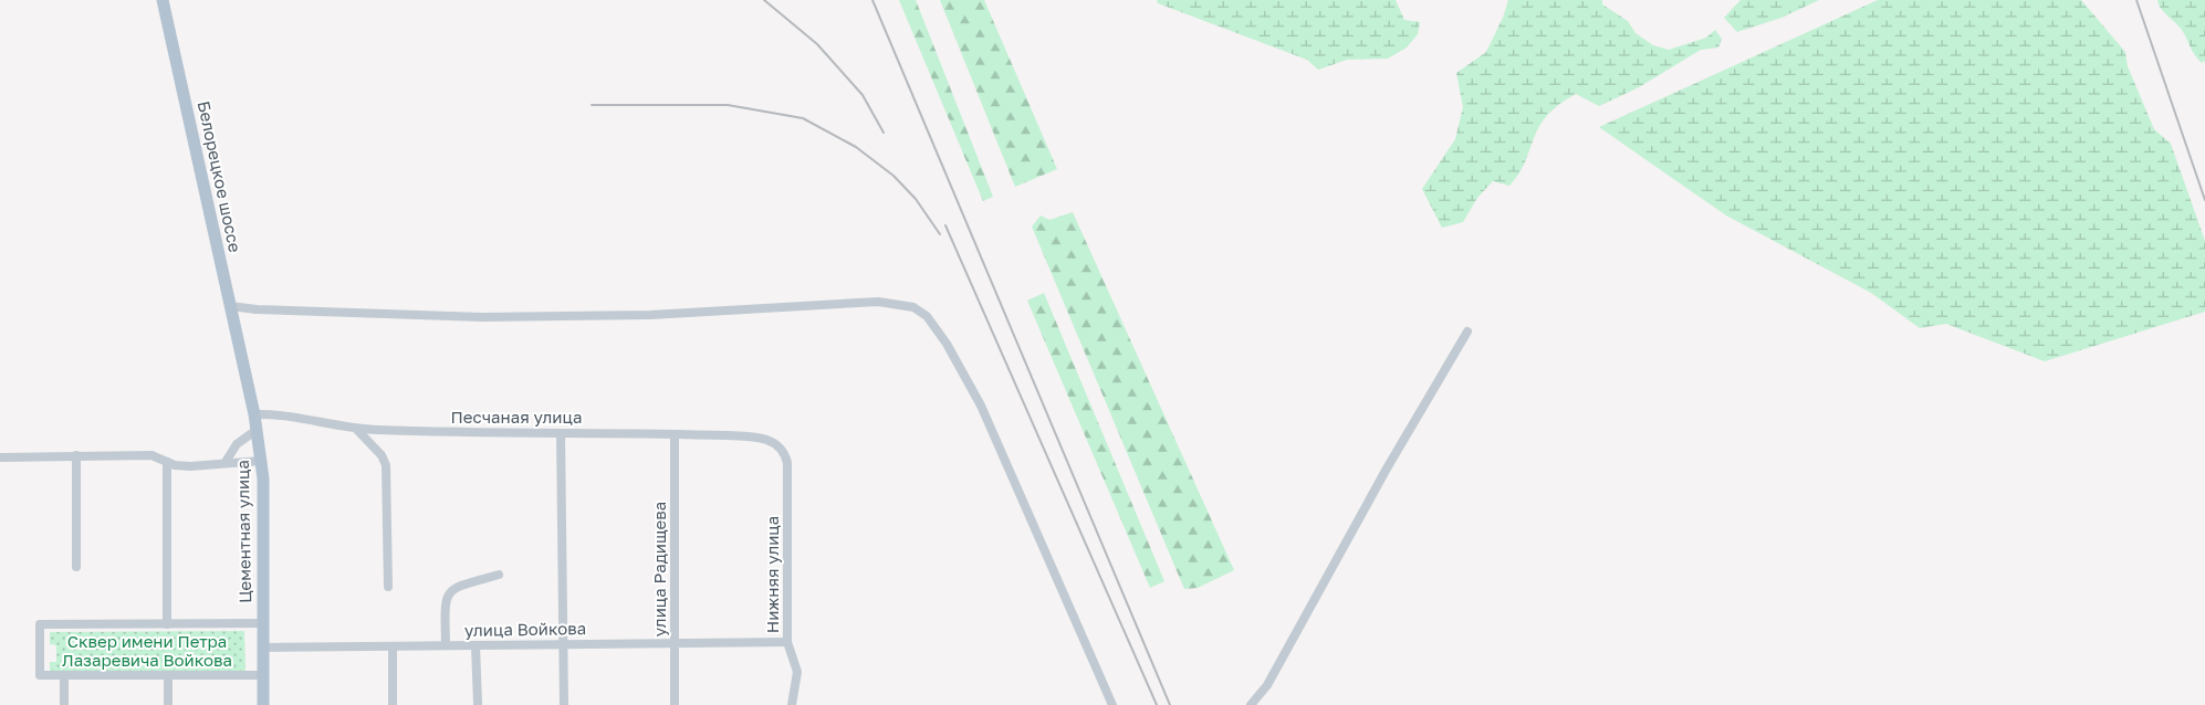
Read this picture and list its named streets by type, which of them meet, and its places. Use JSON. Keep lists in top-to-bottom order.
{
  "streets": {
    "main road": ["Белорецкое шоссе", "Цементная улица"],
    "street": [
      "Песчаная улица",
      "улица Радищева",
      "Нижняя улица",
      "улица Войкова"
    ]
  },
  "crossings": [
    ["Белорецкое шоссе", "Цементная улица"],
    ["Песчаная улица", "Цементная улица"],
    ["Песчаная улица", "улица Радищева"],
    ["Песчаная улица", "Нижняя улица"],
    ["Цементная улица", "улица Войкова"],
    ["улица Радищева", "улица Войкова"],
    ["Нижняя улица", "улица Войкова"]
  ],
  "parks": ["Сквер имени Петра Лазаревича Войкова"]
}
